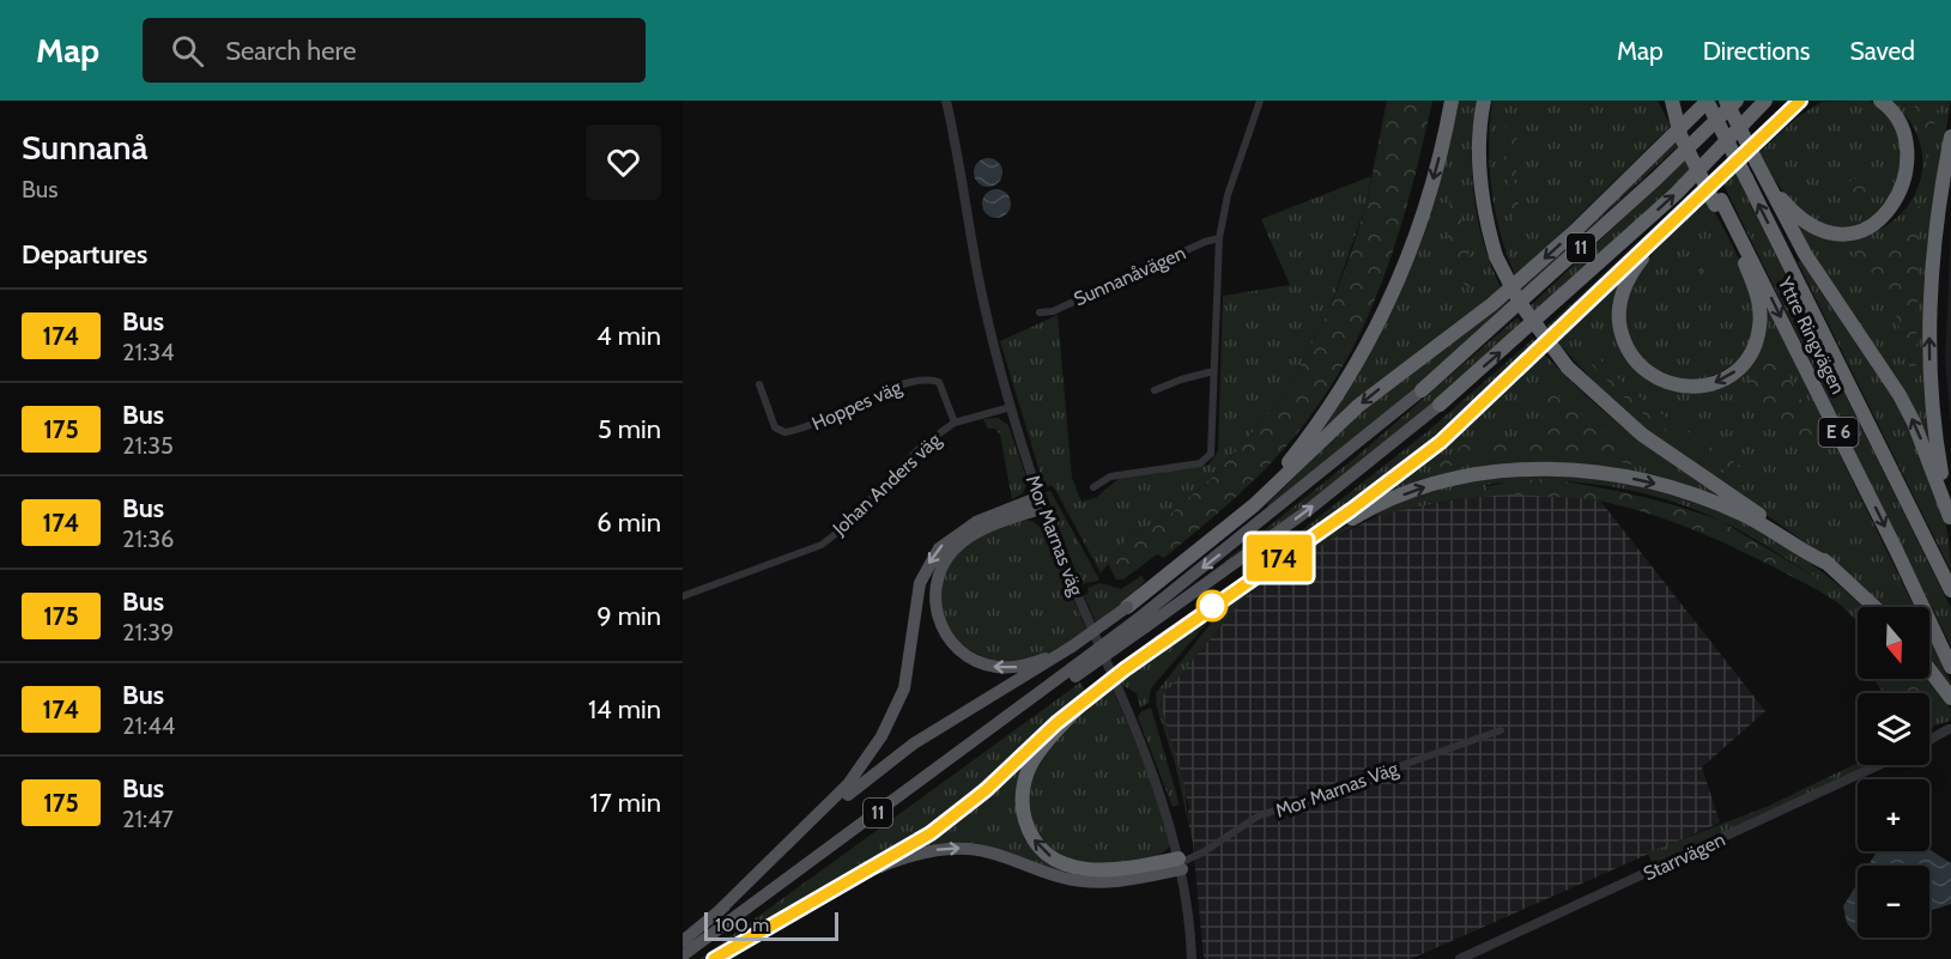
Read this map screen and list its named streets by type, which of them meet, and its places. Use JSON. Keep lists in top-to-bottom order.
{
  "streets": {
    "highway": ["11", "Yttre Ringvägen", "E 6"],
    "street": [
      "Sunnanåvägen",
      "Hoppes väg",
      "Johan Anders väg",
      "Mor Marnas väg",
      "Mor Marnas Väg",
      "Starrvägen"
    ]
  },
  "crossings": [
    ["Hoppes väg", "Johan Anders väg"],
    ["Johan Anders väg", "Mor Marnas väg"],
    ["Mor Marnas väg", "Mor Marnas Väg"]
  ],
  "lines": ["bus line 174"],
  "scale_bar": "100 m",
  "north": "bottom",
  "page": {
    "header": "Map",
    "search": "Search here",
    "nav": ["Map", "Directions", "Saved"],
    "heading": [
      ["Sunnanå", "Bus"],
      "Departures"
    ],
    "on_map": "174",
    "list": [
      {
        "mark": "174",
        "name": "Bus",
        "note": "21:34",
        "value": "4 min"
      },
      {
        "mark": "175",
        "name": "Bus",
        "note": "21:35",
        "value": "5 min"
      },
      {
        "mark": "174",
        "name": "Bus",
        "note": "21:36",
        "value": "6 min"
      },
      {
        "mark": "175",
        "name": "Bus",
        "note": "21:39",
        "value": "9 min"
      },
      {
        "mark": "174",
        "name": "Bus",
        "note": "21:44",
        "value": "14 min"
      },
      {
        "mark": "175",
        "name": "Bus",
        "note": "21:47",
        "value": "17 min"
      }
    ],
    "map_buttons": ["+", "−"],
    "scale": "100 m"
  }
}
